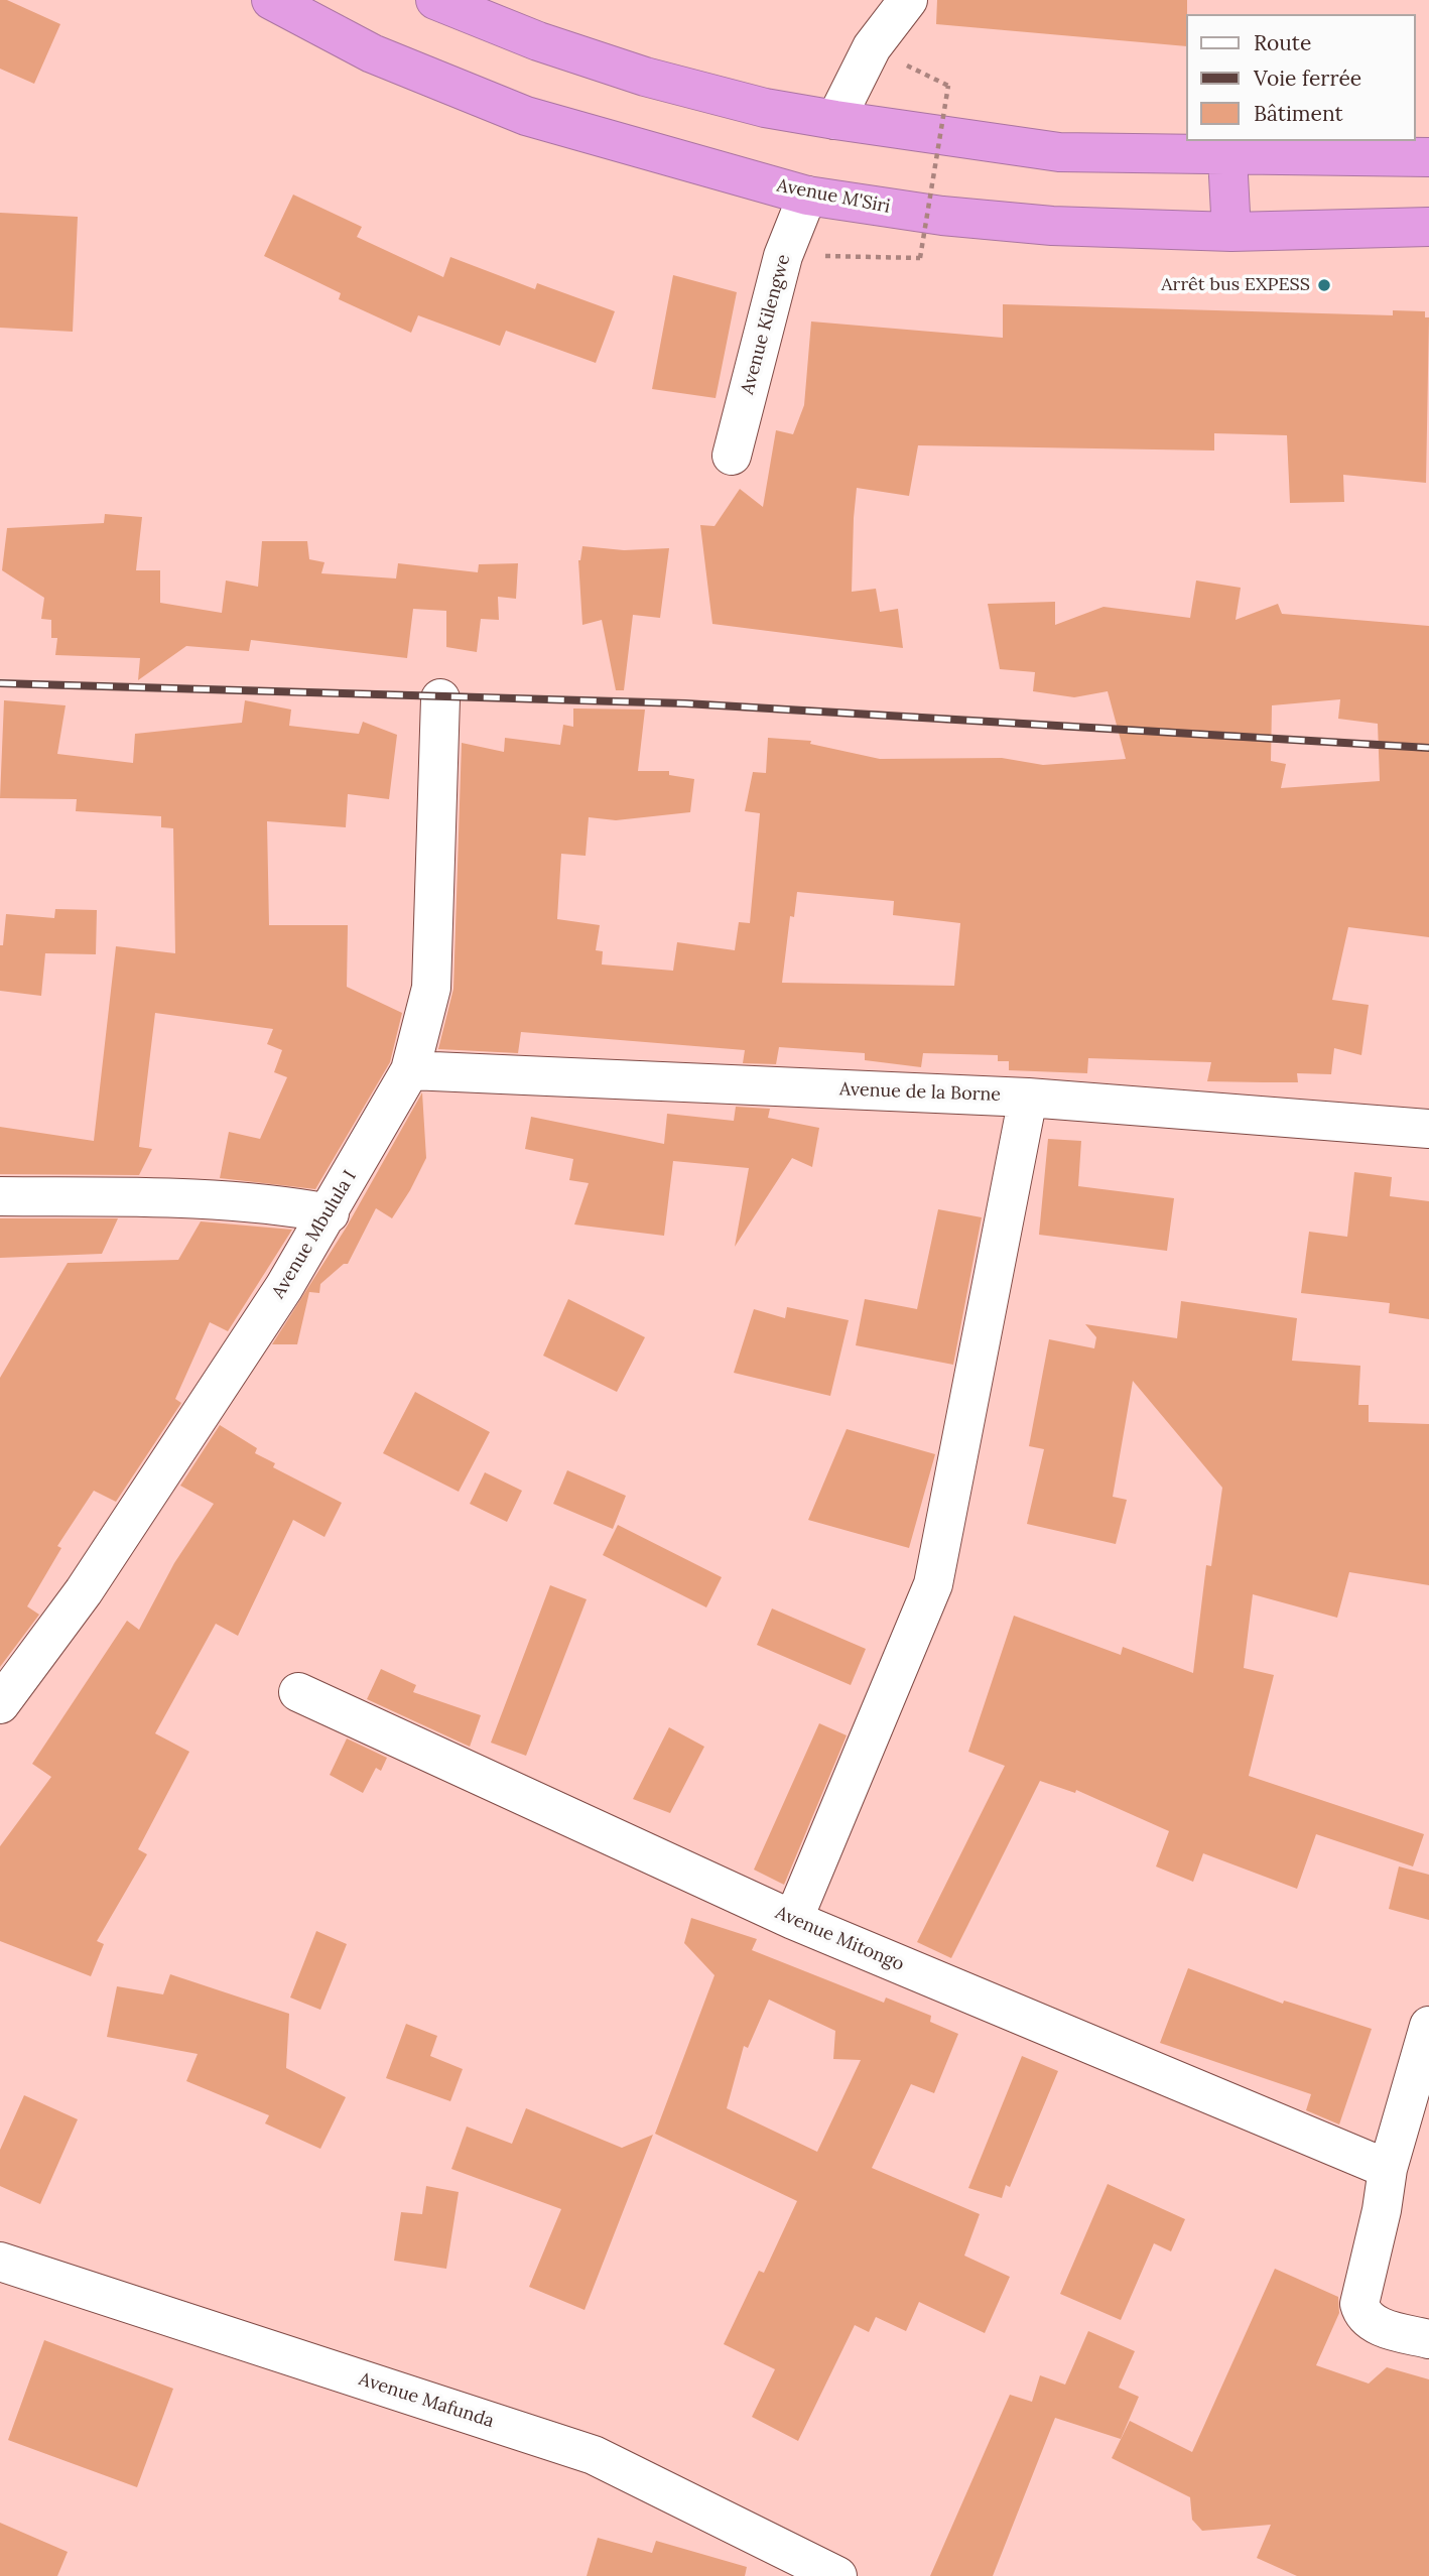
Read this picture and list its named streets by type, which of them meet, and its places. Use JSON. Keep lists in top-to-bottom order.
{
  "streets": {
    "highway": ["Avenue M'Siri"],
    "street": [
      "Avenue Kilengwe",
      "Avenue de la Borne",
      "Avenue Mbulula I",
      "Avenue Mitongo",
      "Avenue Mafunda"
    ]
  },
  "crossings": [
    ["Avenue M'Siri", "Avenue Kilengwe"],
    ["Avenue de la Borne", "Avenue Mbulula I"]
  ],
  "places": ["Arrêt bus EXPESS"],
  "legend": ["Route", "Voie ferrée", "Bâtiment"]
}
